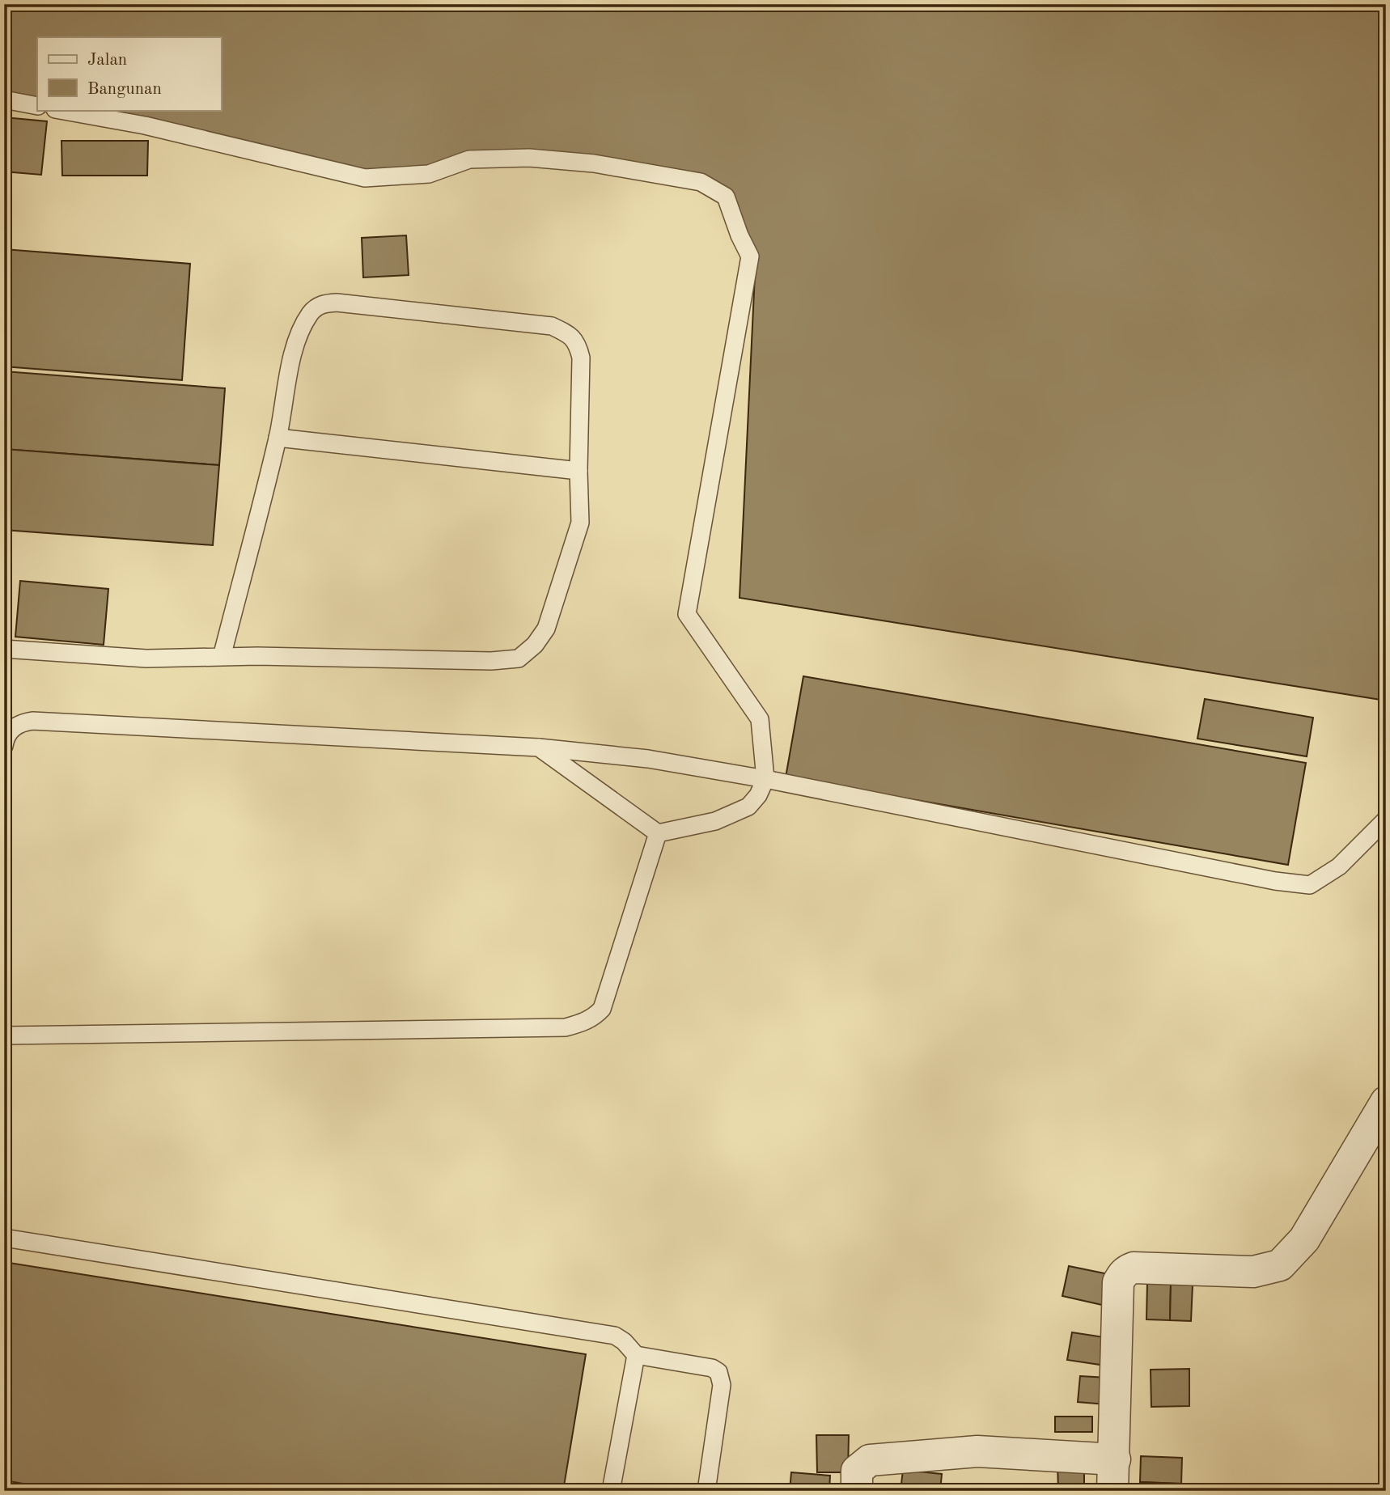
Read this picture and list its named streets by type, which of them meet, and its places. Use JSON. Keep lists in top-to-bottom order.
{
  "legend": ["Jalan", "Bangunan"]
}
